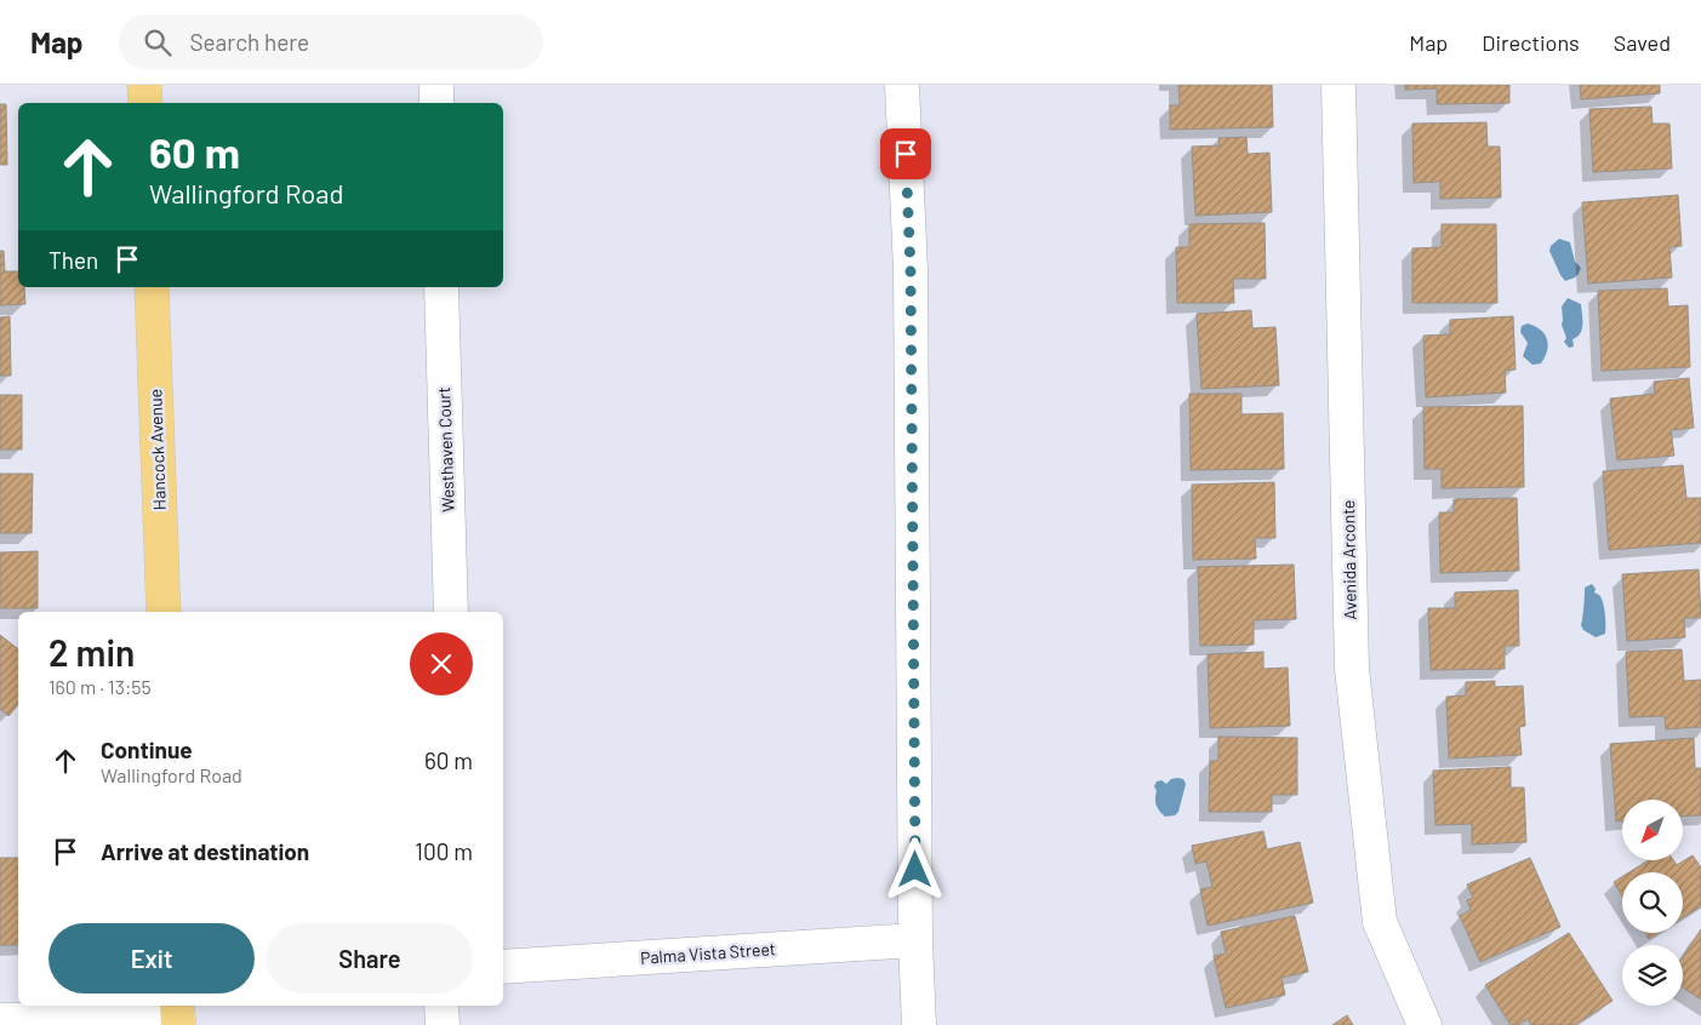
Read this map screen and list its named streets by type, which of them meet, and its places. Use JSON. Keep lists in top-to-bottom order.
{
  "streets": {
    "main road": ["Hancock Avenue"],
    "street": ["Westhaven Court", "Avenida Arconte", "Palma Vista Street"]
  },
  "north": "bottom left",
  "page": {
    "header": "Map",
    "search": "Search here",
    "nav": ["Map", "Directions", "Saved"],
    "turn": ["60 m", "Wallingford Road"],
    "then": "Then",
    "heading": ["2 min", "160 m · 13:55"],
    "list": [
      {
        "name": "Continue",
        "note": "Wallingford Road",
        "value": "60 m"
      },
      {
        "name": "Arrive at destination",
        "value": "100 m"
      }
    ],
    "buttons": ["Exit", "Share"]
  }
}
